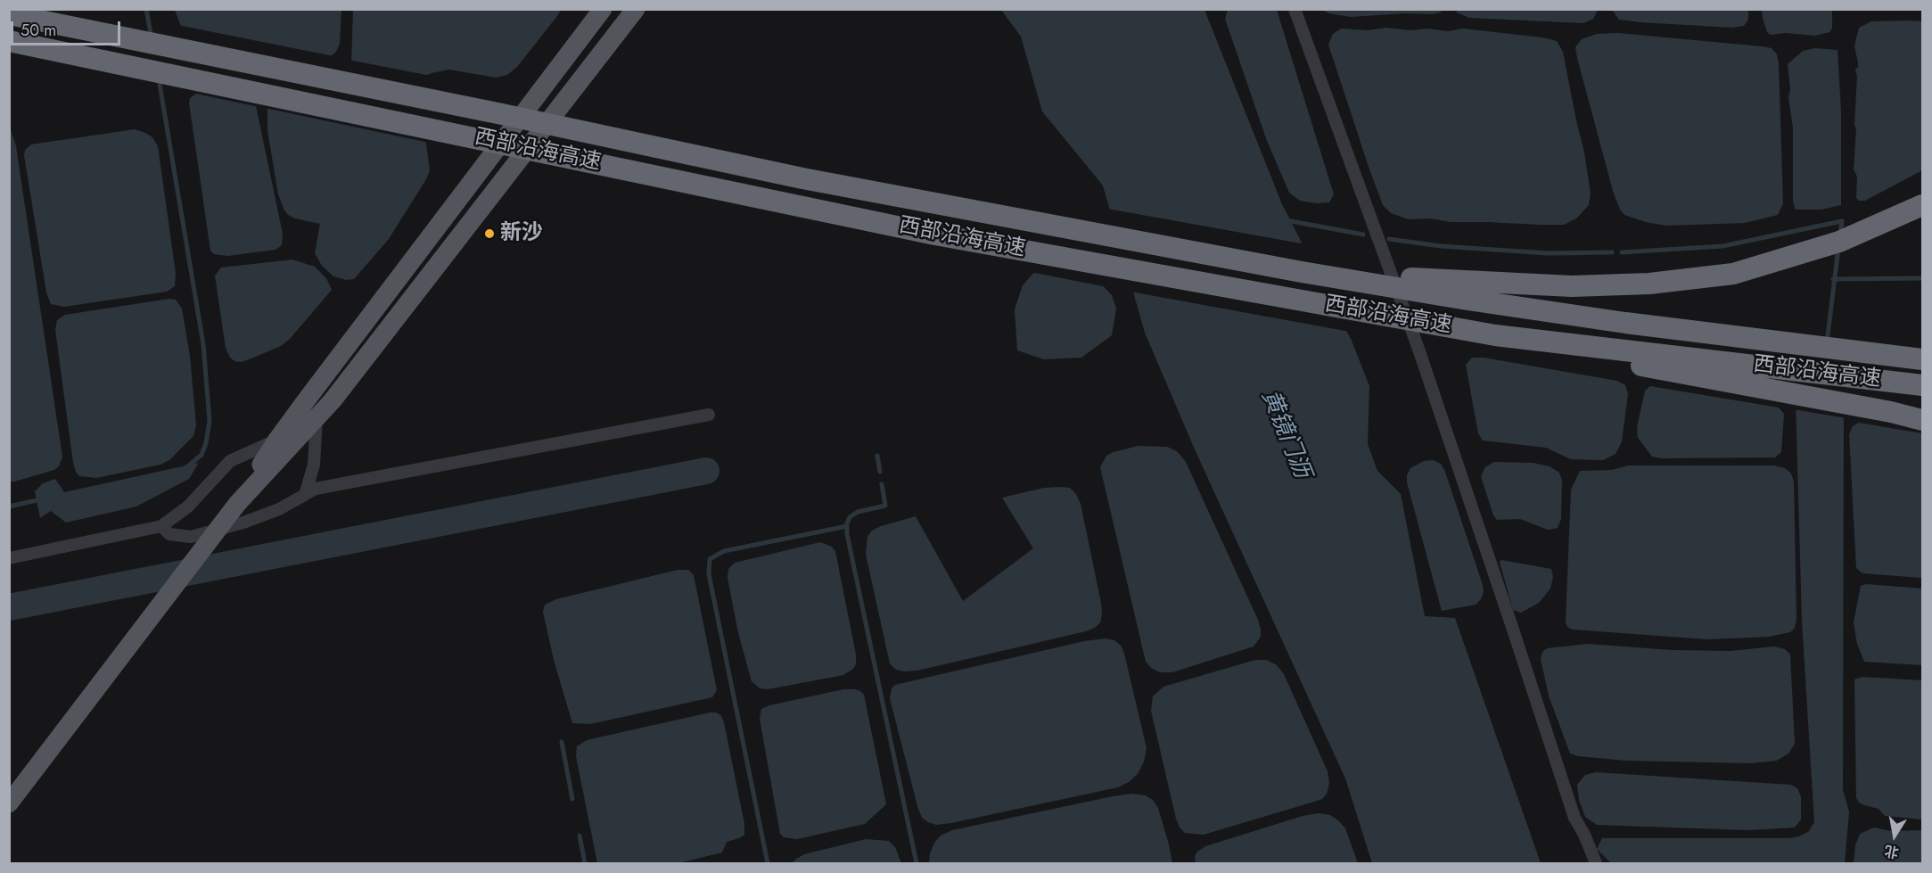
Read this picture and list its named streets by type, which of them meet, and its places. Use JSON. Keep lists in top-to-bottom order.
{
  "streets": {
    "highway": ["西部沿海高速"]
  },
  "water": ["黄镜门沥"],
  "places": ["新沙"],
  "scale_bar": "50 m",
  "north": "bottom"
}
